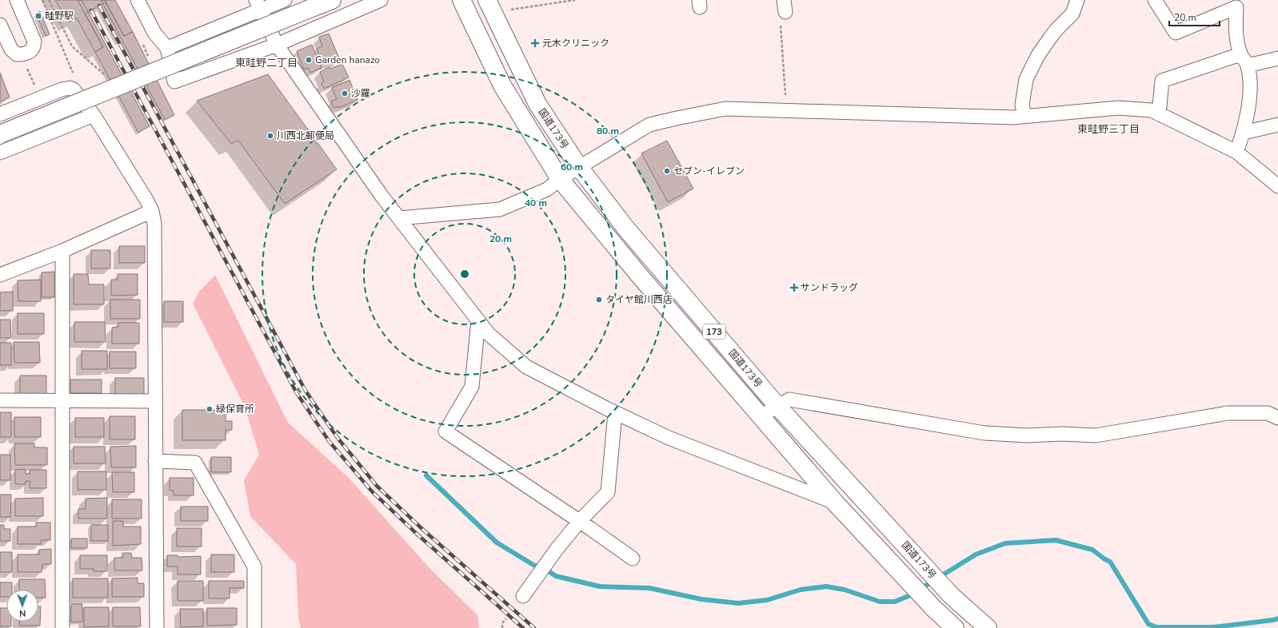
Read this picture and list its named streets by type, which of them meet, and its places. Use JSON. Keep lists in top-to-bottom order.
{
  "streets": {
    "main road": ["国道173号", "173"]
  },
  "districts": ["東畦野二丁目", "東畦野三丁目"],
  "places": {
    "transit": ["畦野駅"],
    "health": ["元木クリニック", "サンドラッグ"],
    "other": [
      "Garden hanazo",
      "沙羅",
      "川西北郵便局",
      "セブン-イレブン",
      "タイヤ館川西店",
      "緑保育所"
    ]
  },
  "scale_bar": "20 m",
  "north": "bottom",
  "rings": [
    "80 m",
    "60 m",
    "40 m",
    "20 m"
  ]
}
